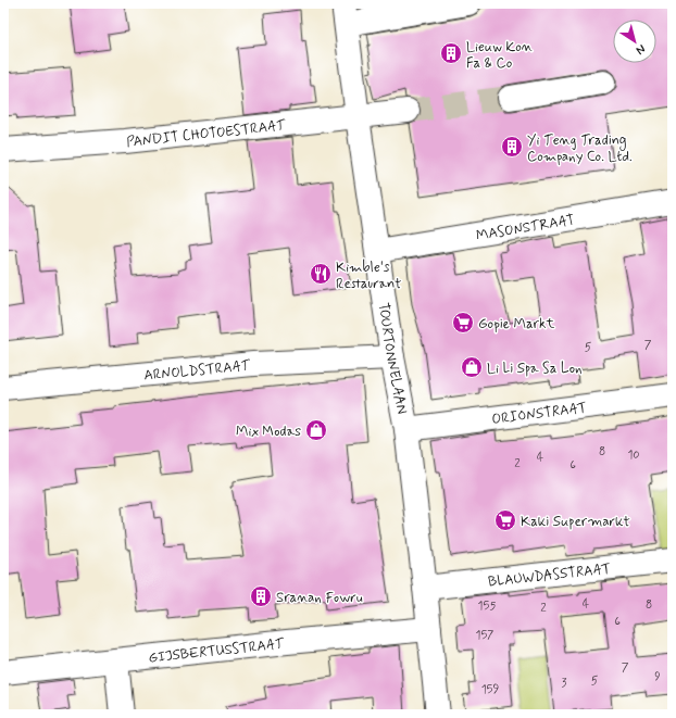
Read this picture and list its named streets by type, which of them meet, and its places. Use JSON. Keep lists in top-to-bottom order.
{
  "streets": {
    "street": [
      "PANDIT CHOTOESTRAAT",
      "MASONSTRAAT",
      "TOURTONNELAAN",
      "ARNOLDSTRAAT",
      "ORIONSTRAAT",
      "BLAUWDASSTRAAT",
      "GIJSBERTUSSTRAAT"
    ]
  },
  "crossings": [
    ["PANDIT CHOTOESTRAAT", "TOURTONNELAAN"],
    ["MASONSTRAAT", "TOURTONNELAAN"],
    ["TOURTONNELAAN", "ARNOLDSTRAAT"],
    ["TOURTONNELAAN", "ORIONSTRAAT"],
    ["TOURTONNELAAN", "BLAUWDASSTRAAT"],
    ["TOURTONNELAAN", "GIJSBERTUSSTRAAT"]
  ],
  "places": {
    "building": ["Lieuw Kon Fa & Co", "Yi Teng Trading Company Co. Ltd.", "Sranan Fowru"],
    "restaurant": ["Kimble's Restaurant"],
    "supermarket": ["Gopie Markt", "Kaki Supermarkt"],
    "shop": ["Li Li Spa Sa Lon", "Mix Modas"]
  },
  "house_numbers": [
    "7",
    "5",
    "8",
    "10",
    "4",
    "2",
    "6",
    "4",
    "8",
    "155",
    "2",
    "6",
    "157",
    "7",
    "9",
    "5",
    "3",
    "159"
  ],
  "north": "bottom right"
}
